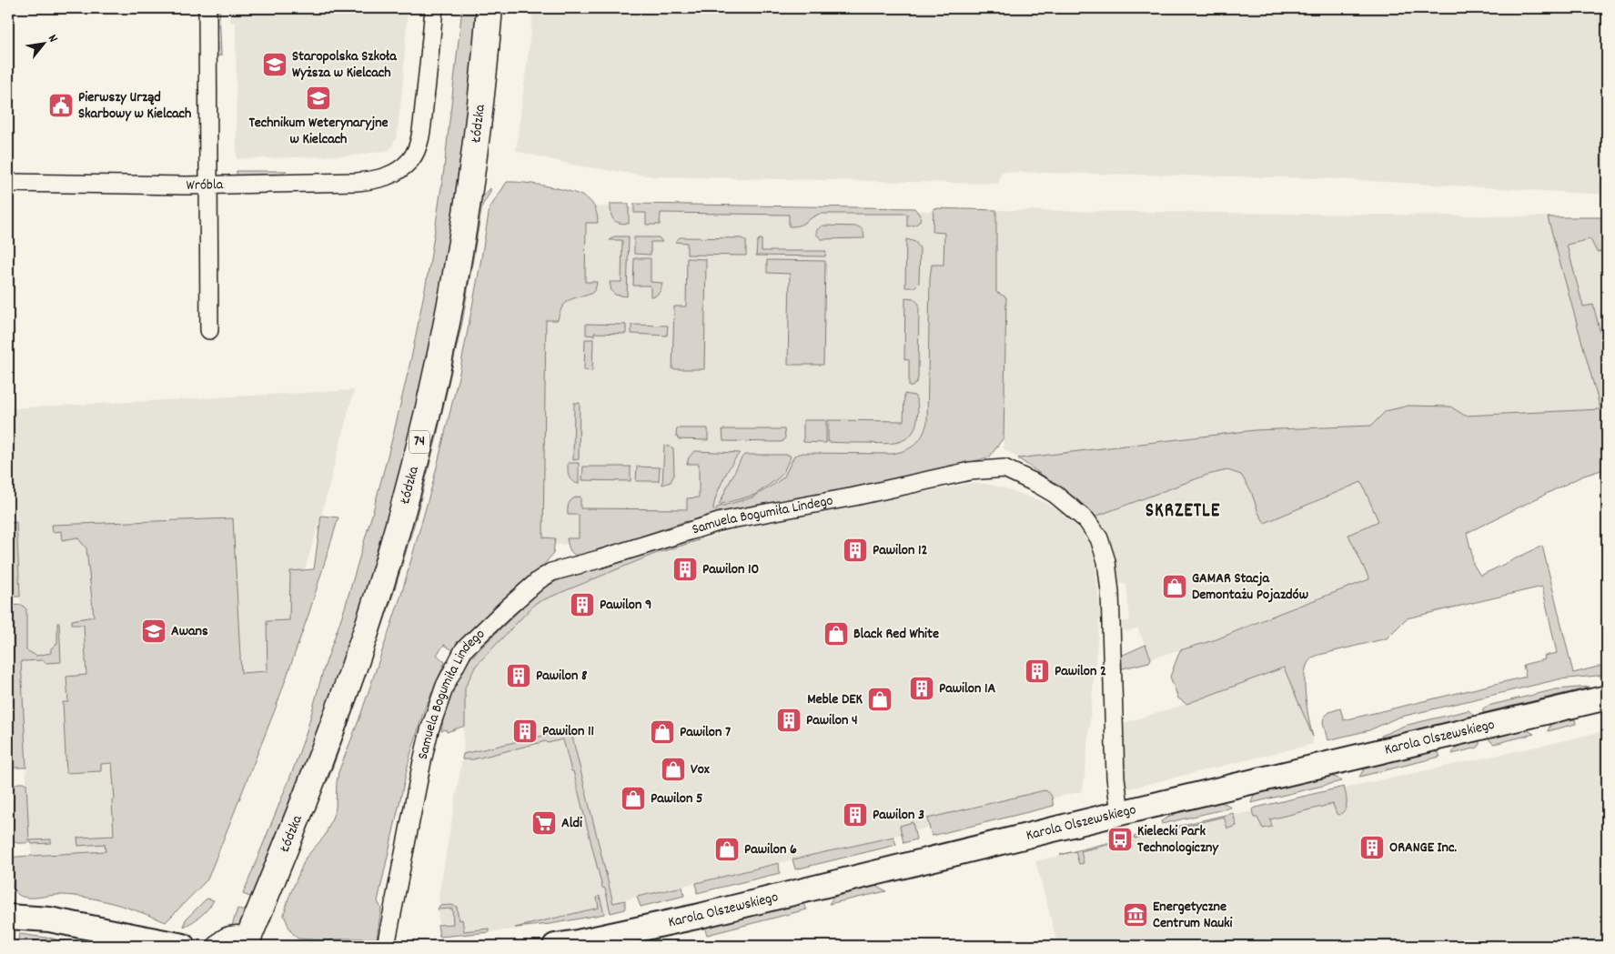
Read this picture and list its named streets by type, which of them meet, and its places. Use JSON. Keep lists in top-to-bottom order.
{
  "streets": {
    "main road": ["Łódzka", "74"],
    "street": ["Wróbla", "Samuela Bogumiła Lindego", "Karola Olszewskiego"]
  },
  "crossings": [
    ["Łódzka", "74"],
    ["Samuela Bogumiła Lindego", "Karola Olszewskiego"]
  ],
  "districts": ["SKRZETLE"],
  "places": {
    "school or university": ["Staropolska Szkoła Wyższa w Kielcach", "Technikum Weterynaryjne w Kielcach", "Awans"],
    "public building": ["Pierwszy Urząd Skarbowy w Kielcach"],
    "building": [
      "Pawilon 12",
      "Pawilon 10",
      "Pawilon 9",
      "Pawilon 2",
      "Pawilon 8",
      "Pawilon 1A",
      "Pawilon 4",
      "Pawilon 11",
      "Pawilon 3",
      "ORANGE Inc."
    ],
    "shop": [
      "GAMAR Stacja Demontażu Pojazdów",
      "Black Red White",
      "Meble DEK",
      "Pawilon 7",
      "Vox",
      "Pawilon 5",
      "Pawilon 6"
    ],
    "supermarket": ["Aldi"],
    "bus stop": ["Kielecki Park Technologiczny"],
    "museum": ["Energetyczne Centrum Nauki"]
  },
  "north": "top right"
}
